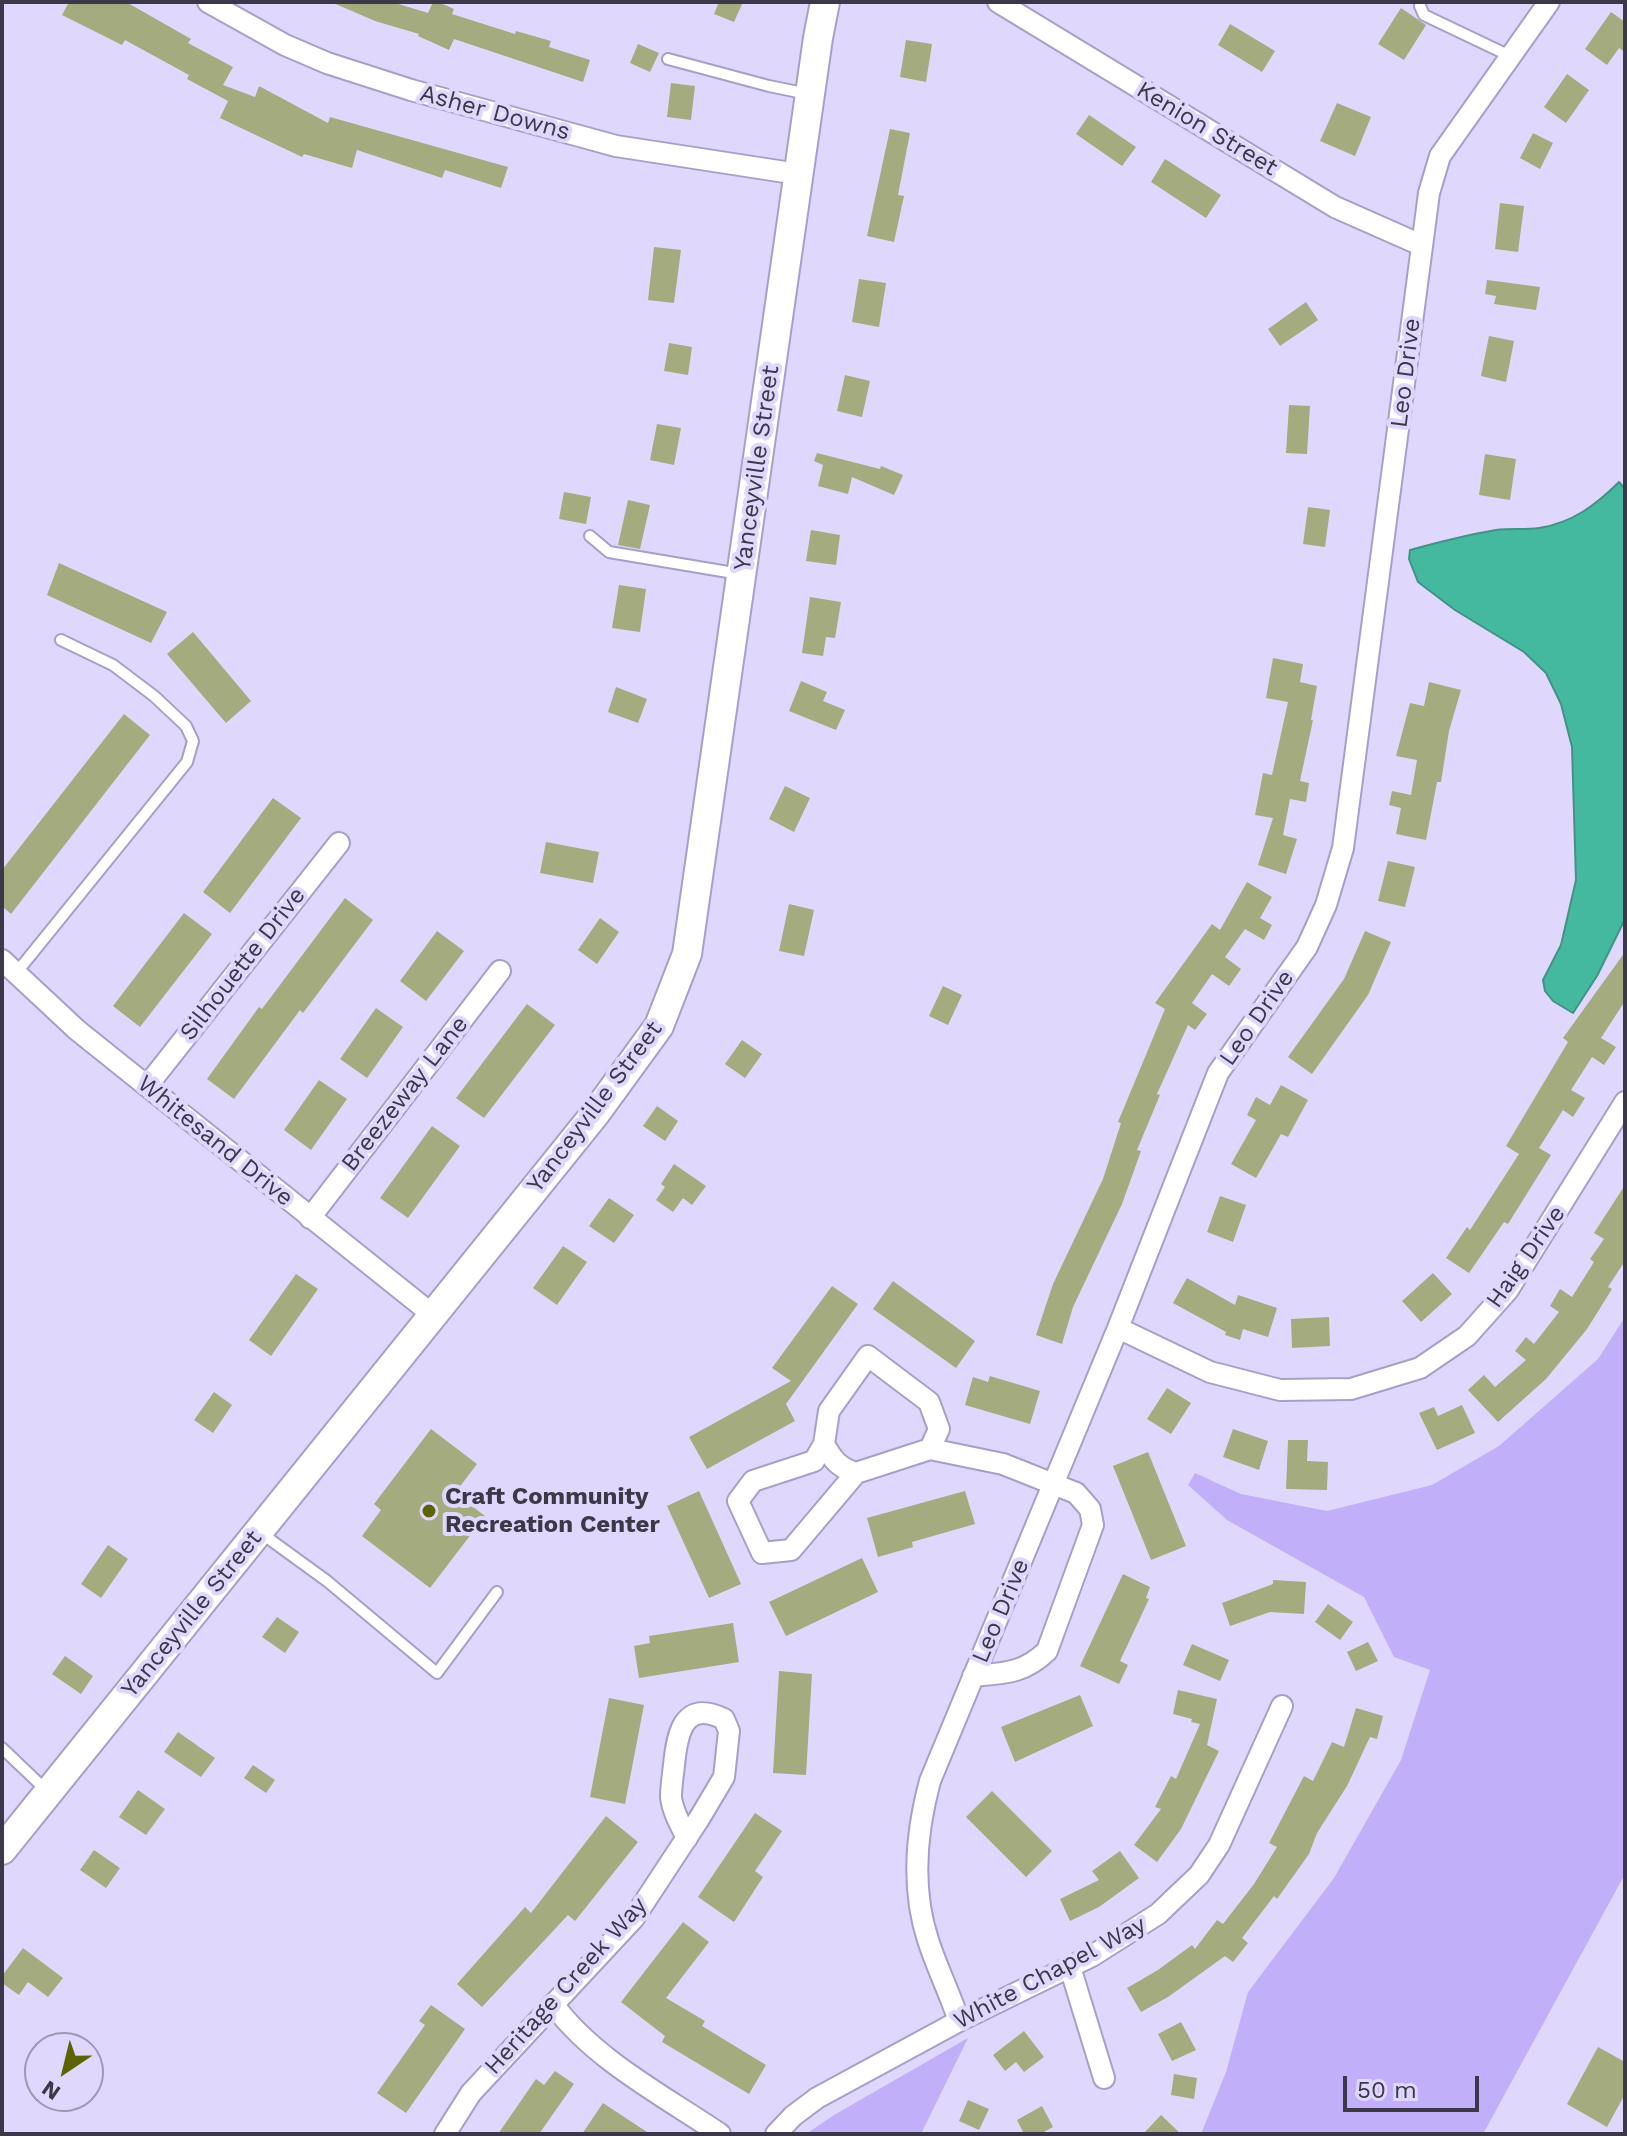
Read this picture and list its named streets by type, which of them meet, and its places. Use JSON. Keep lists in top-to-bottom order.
{
  "streets": {
    "main road": ["Yanceyville Street"],
    "street": [
      "Asher Downs",
      "Kenion Street",
      "Leo Drive",
      "Silhouette Drive",
      "Breezeway Lane",
      "Whitesand Drive",
      "Haig Drive",
      "White Chapel Way",
      "Heritage Creek Way"
    ]
  },
  "crossings": [
    ["Asher Downs", "Yanceyville Street"],
    ["Kenion Street", "Leo Drive"],
    ["Leo Drive", "Haig Drive"],
    ["Leo Drive", "White Chapel Way"],
    ["Yanceyville Street", "Whitesand Drive"],
    ["Silhouette Drive", "Whitesand Drive"],
    ["Breezeway Lane", "Whitesand Drive"]
  ],
  "places": ["Craft Community Recreation Center"],
  "scale_bar": "50 m",
  "north": "bottom left"
}
